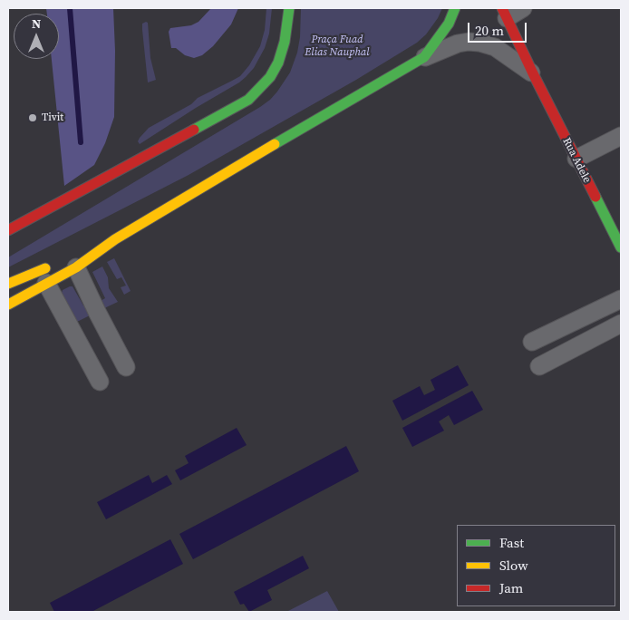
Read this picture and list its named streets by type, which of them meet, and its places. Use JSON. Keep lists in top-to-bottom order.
{
  "streets": {
    "main road": ["Rua Adele"]
  },
  "parks": ["Praça Fuad Elias Nauphal"],
  "places": ["Tivit"],
  "legend": ["Fast", "Slow", "Jam"],
  "scale_bar": "20 m",
  "north": "top"
}
